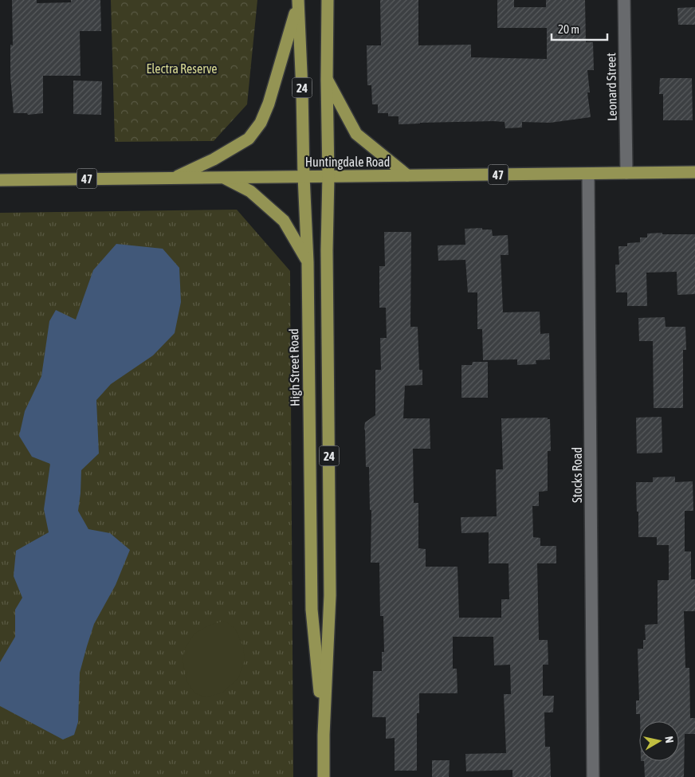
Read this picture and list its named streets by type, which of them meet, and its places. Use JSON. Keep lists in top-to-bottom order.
{
  "streets": {
    "main road": [
      "24",
      "Huntingdale Road",
      "47",
      "High Street Road"
    ],
    "street": ["Leonard Street", "Stocks Road"]
  },
  "crossings": [
    ["Leonard Street", "Huntingdale Road"],
    ["Huntingdale Road", "High Street Road"],
    ["Huntingdale Road", "Stocks Road"]
  ],
  "parks": ["Electra Reserve"],
  "scale_bar": "20 m",
  "north": "right"
}
